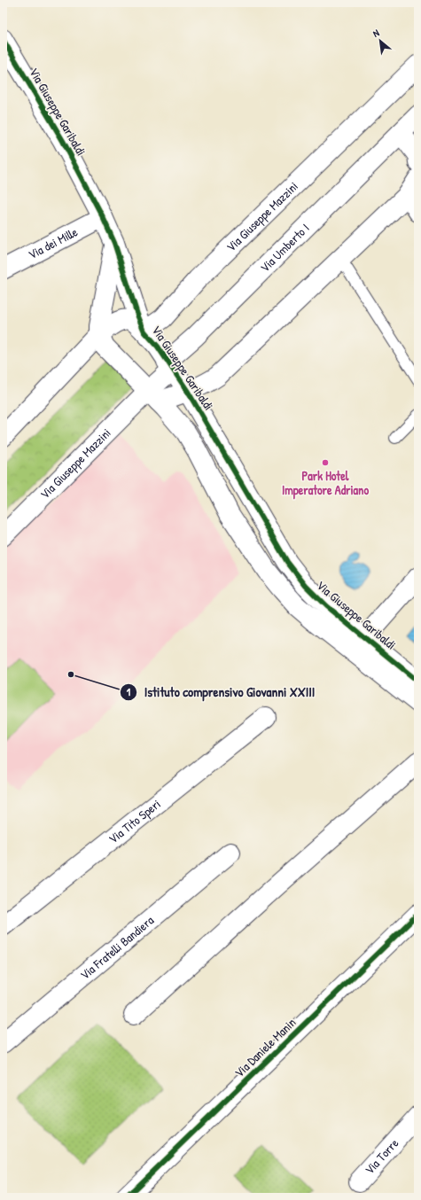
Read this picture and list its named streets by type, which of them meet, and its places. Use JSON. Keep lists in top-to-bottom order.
{
  "streets": {
    "street": [
      "Via Giuseppe Garibaldi",
      "Via Giuseppe Mazzini",
      "Via dei Mille",
      "Via Umberto I",
      "Via Tito Speri",
      "Via Fratelli Bandiera",
      "Via Daniele Manin",
      "Via Torre"
    ]
  },
  "crossings": [
    ["Via Giuseppe Garibaldi", "Via Giuseppe Mazzini"],
    ["Via Giuseppe Garibaldi", "Via dei Mille"],
    ["Via Giuseppe Garibaldi", "Via Umberto I"],
    ["Via Giuseppe Mazzini", "Via Umberto I"]
  ],
  "places": ["Park Hotel Imperatore Adriano", "Istituto comprensivo Giovanni XXIII"],
  "north": "top left"
}
